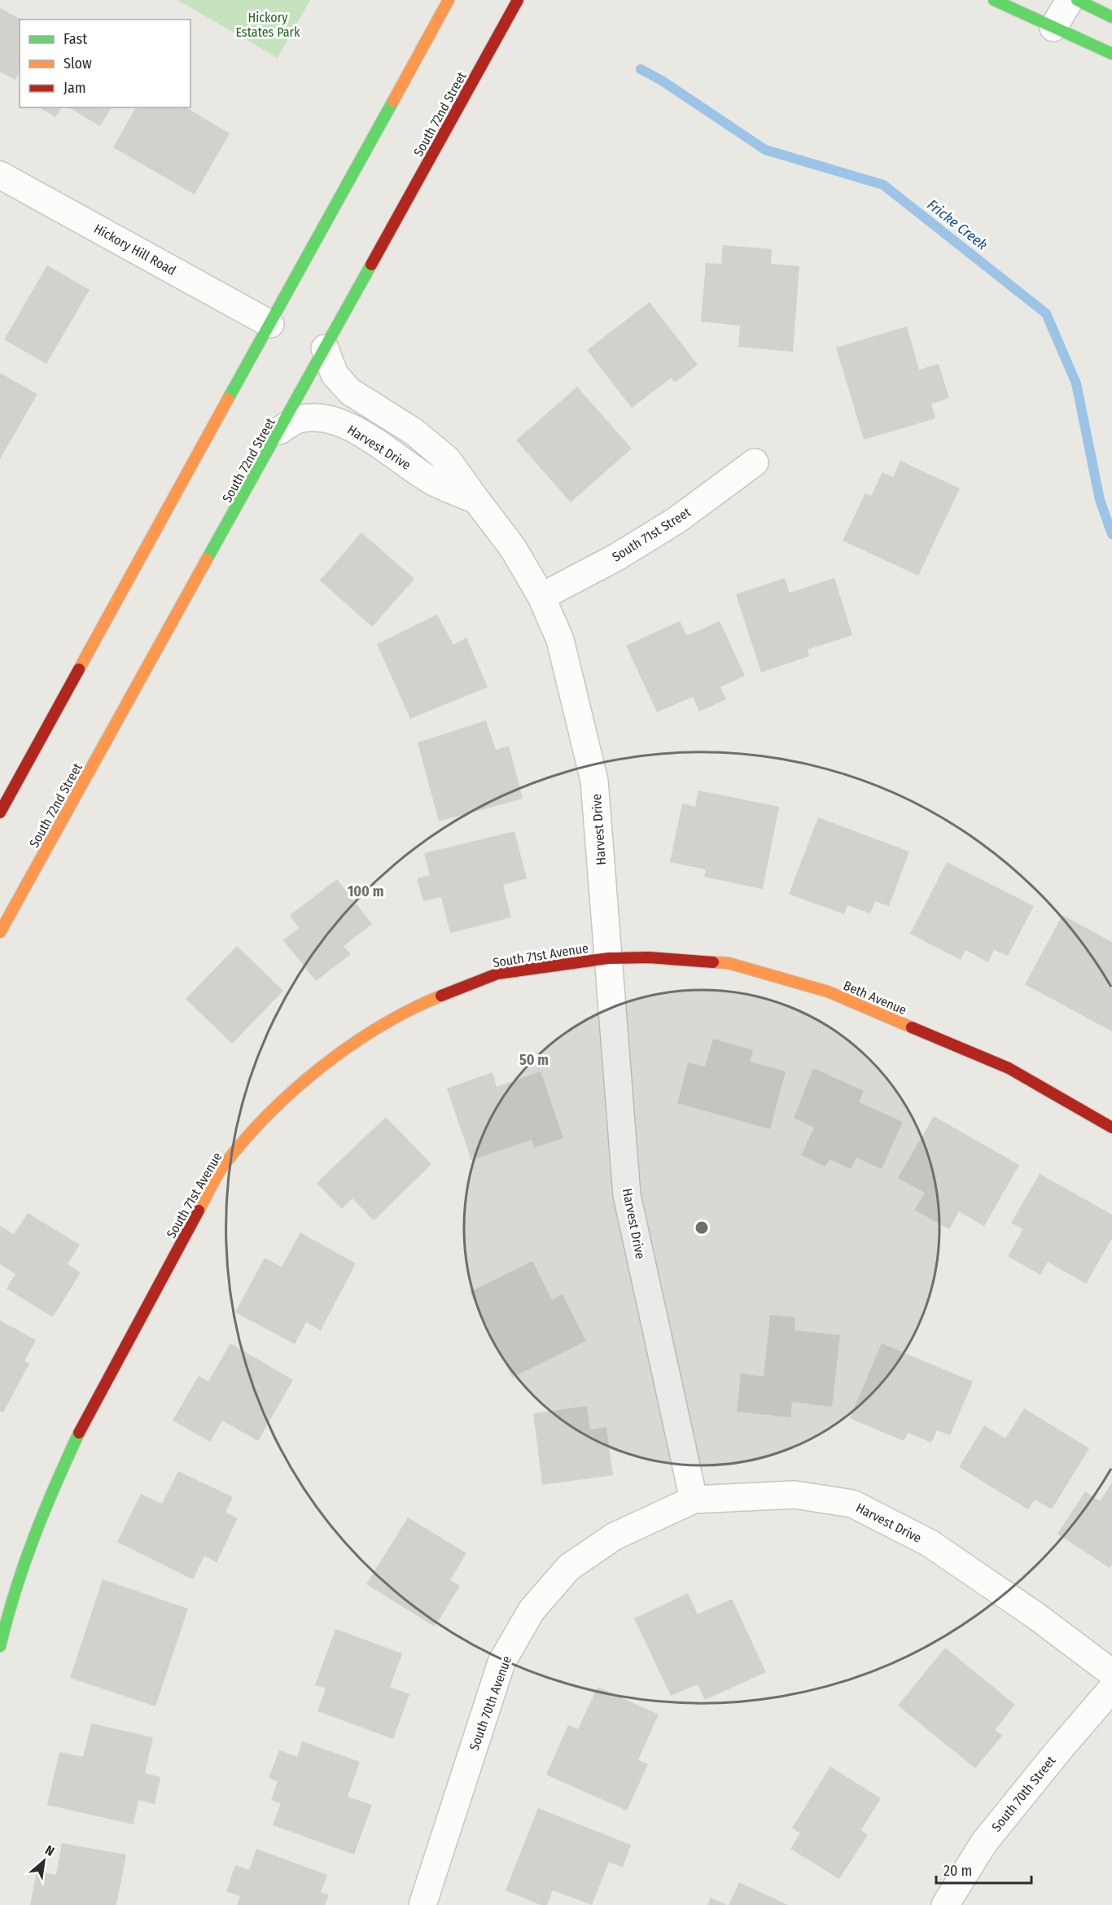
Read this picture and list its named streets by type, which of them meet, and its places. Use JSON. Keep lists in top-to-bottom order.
{
  "streets": {
    "main road": ["South 72nd Street", "South 71st Avenue", "Beth Avenue"],
    "street": [
      "Hickory Hill Road",
      "Harvest Drive",
      "South 71st Street",
      "South 70th Avenue",
      "South 70th Street"
    ]
  },
  "crossings": [
    ["South 72nd Street", "Harvest Drive"],
    ["Harvest Drive", "South 71st Street"],
    ["Harvest Drive", "South 71st Avenue"],
    ["Harvest Drive", "Beth Avenue"],
    ["Harvest Drive", "South 70th Avenue"],
    ["South 71st Avenue", "Beth Avenue"]
  ],
  "water": ["Fricke Creek"],
  "parks": ["Hickory Estates Park"],
  "legend": ["Fast", "Slow", "Jam"],
  "scale_bar": "20 m",
  "north": "top right",
  "rings": ["100 m", "50 m"]
}
